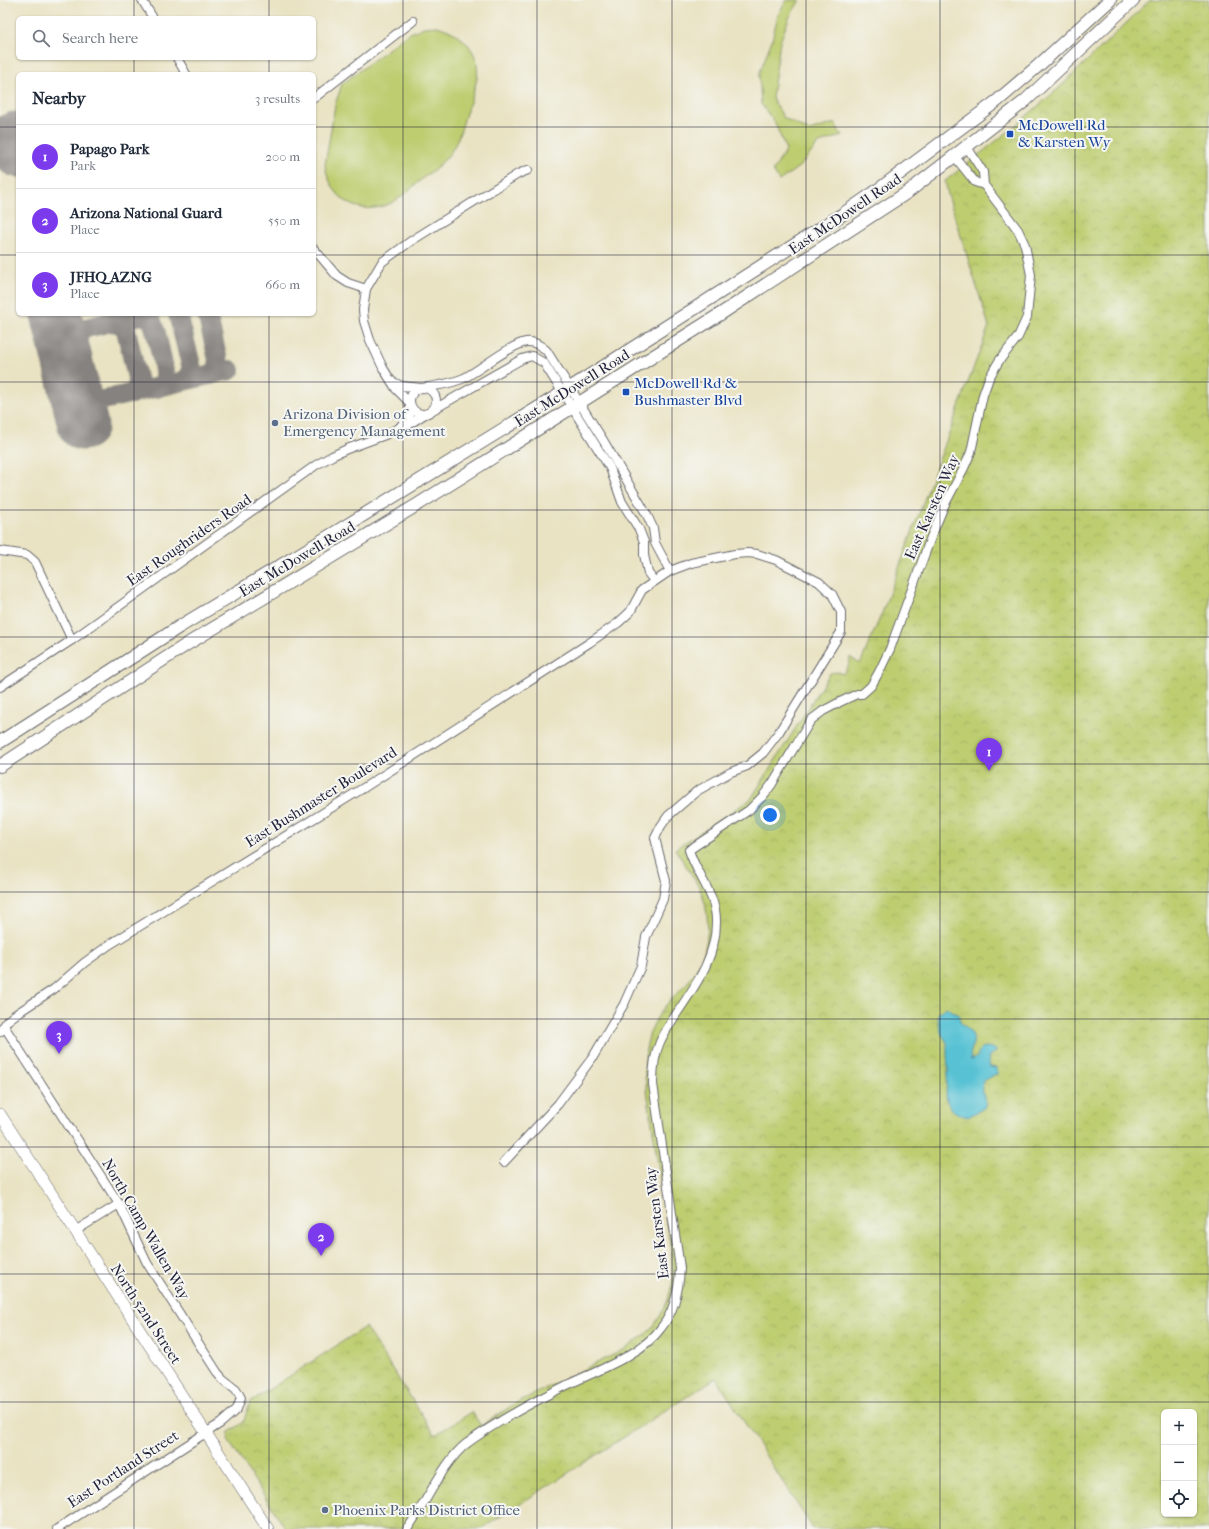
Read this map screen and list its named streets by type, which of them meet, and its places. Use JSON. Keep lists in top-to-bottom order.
{
  "streets": {
    "main road": ["East McDowell Road", "North 52nd Street"],
    "street": [
      "East Karsten Way",
      "East Roughriders Road",
      "East Bushmaster Boulevard",
      "North Camp Wallen Way",
      "East Portland Street"
    ]
  },
  "crossings": [
    ["East McDowell Road", "East Karsten Way"],
    ["East Bushmaster Boulevard", "North Camp Wallen Way"],
    ["North Camp Wallen Way", "North 52nd Street"],
    ["North Camp Wallen Way", "East Portland Street"],
    ["North 52nd Street", "East Portland Street"]
  ],
  "places": {
    "transit": ["McDowell Rd & Karsten Wy", "McDowell Rd & Bushmaster Blvd"],
    "other": ["Arizona Division of Emergency Management", "Phoenix Parks District Office"]
  },
  "page": {
    "search": "Search here",
    "heading": ["Nearby", "3 results"],
    "list": [
      {
        "mark": "1",
        "name": "Papago Park",
        "note": "Park",
        "value": "200 m"
      },
      {
        "mark": "2",
        "name": "Arizona National Guard",
        "note": "Place",
        "value": "550 m"
      },
      {
        "mark": "3",
        "name": "JFHQ AZNG",
        "note": "Place",
        "value": "660 m"
      }
    ],
    "pins": ["1", "3", "2"],
    "map_buttons": ["+", "−"]
  }
}
